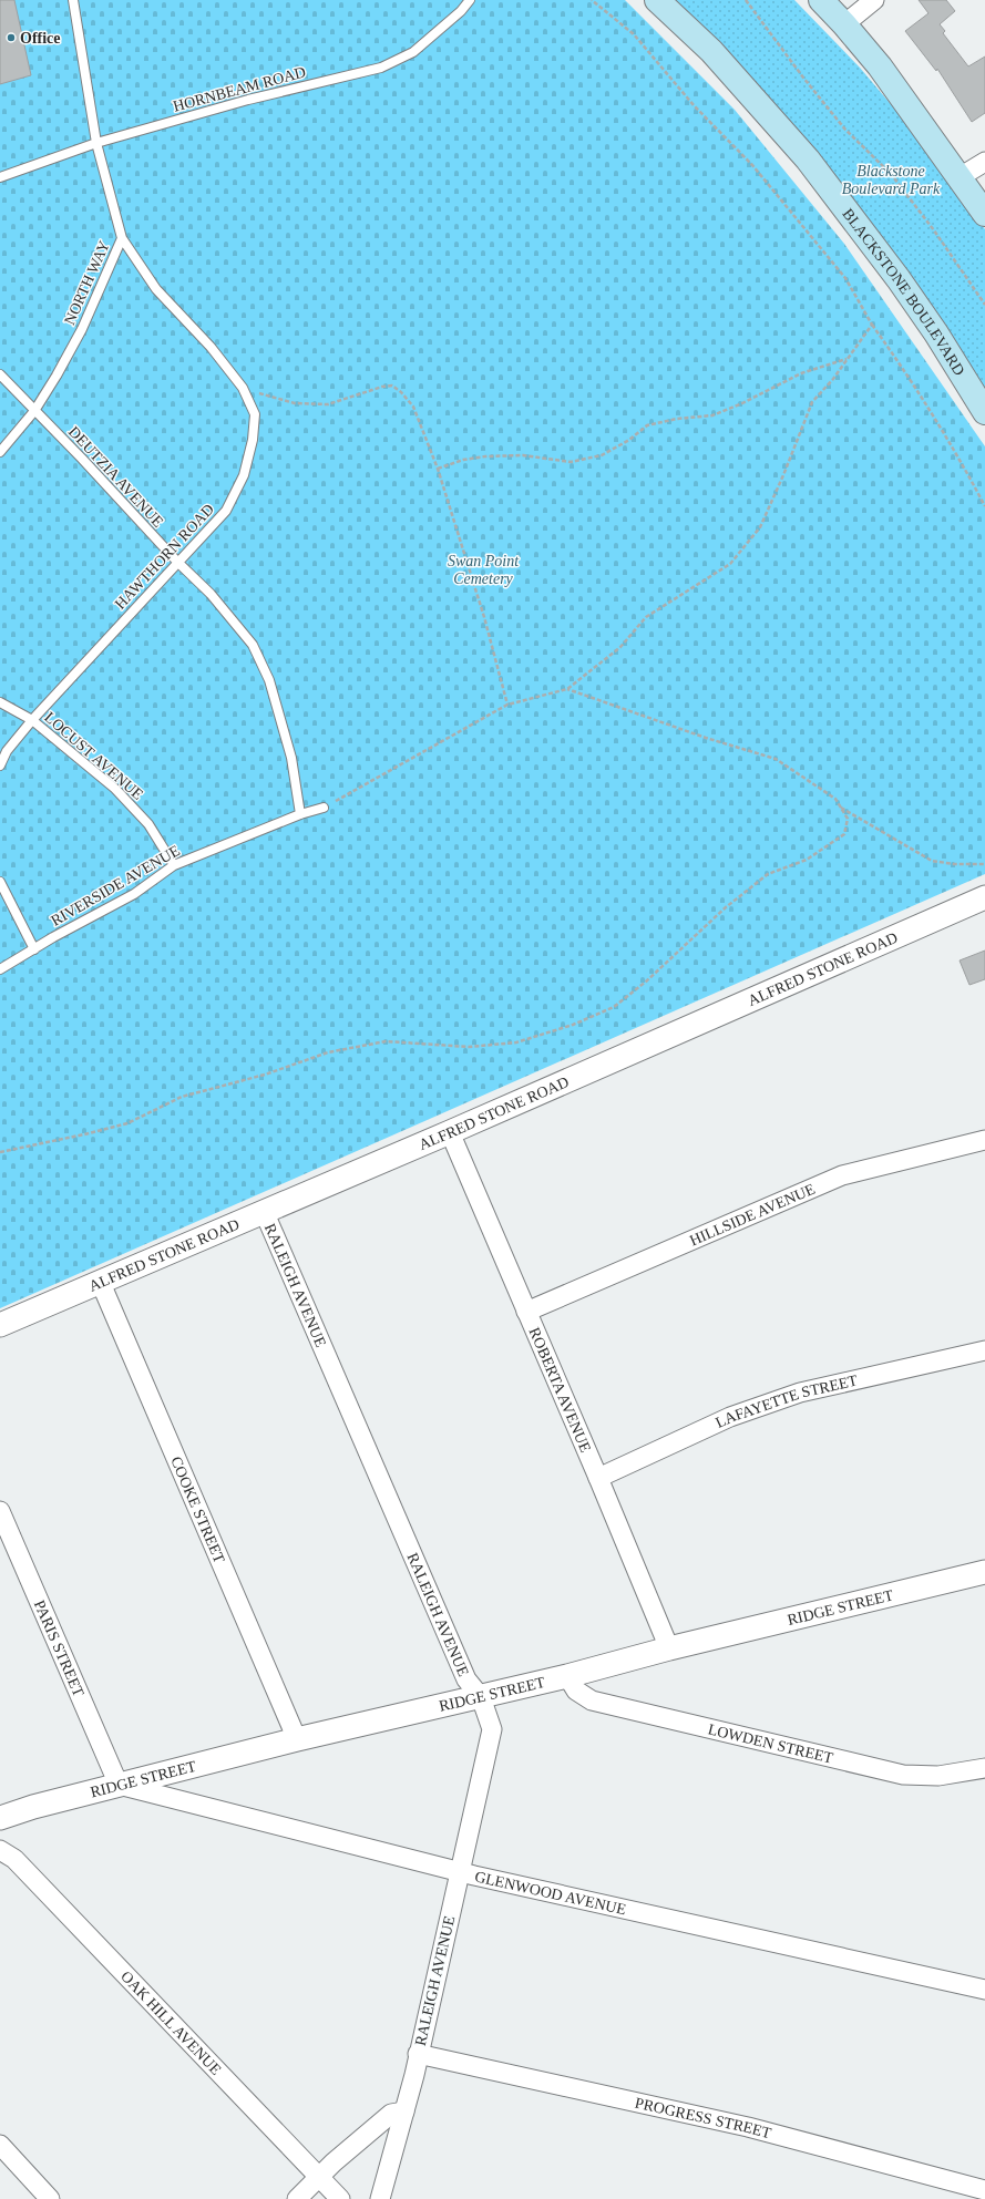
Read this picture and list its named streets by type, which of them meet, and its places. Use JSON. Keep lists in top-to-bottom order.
{
  "streets": {
    "main road": ["BLACKSTONE BOULEVARD"],
    "street": [
      "ALFRED STONE ROAD",
      "HILLSIDE AVENUE",
      "RALEIGH AVENUE",
      "ROBERTA AVENUE",
      "LAFAYETTE STREET",
      "COOKE STREET",
      "RIDGE STREET",
      "PARIS STREET",
      "LOWDEN STREET",
      "GLENWOOD AVENUE",
      "OAK HILL AVENUE",
      "PROGRESS STREET"
    ],
    "lane": [
      "HORNBEAM ROAD",
      "NORTH WAY",
      "DEUTZIA AVENUE",
      "HAWTHORN ROAD",
      "LOCUST AVENUE",
      "RIVERSIDE AVENUE"
    ]
  },
  "crossings": [
    ["HORNBEAM ROAD", "NORTH WAY"],
    ["NORTH WAY", "DEUTZIA AVENUE"],
    ["NORTH WAY", "HAWTHORN ROAD"],
    ["DEUTZIA AVENUE", "HAWTHORN ROAD"],
    ["DEUTZIA AVENUE", "RIVERSIDE AVENUE"],
    ["HAWTHORN ROAD", "LOCUST AVENUE"],
    ["LOCUST AVENUE", "RIVERSIDE AVENUE"],
    ["ALFRED STONE ROAD", "RALEIGH AVENUE"],
    ["ALFRED STONE ROAD", "ROBERTA AVENUE"],
    ["ALFRED STONE ROAD", "COOKE STREET"],
    ["HILLSIDE AVENUE", "ROBERTA AVENUE"],
    ["RALEIGH AVENUE", "RIDGE STREET"],
    ["RALEIGH AVENUE", "GLENWOOD AVENUE"],
    ["RALEIGH AVENUE", "PROGRESS STREET"],
    ["ROBERTA AVENUE", "LAFAYETTE STREET"],
    ["ROBERTA AVENUE", "RIDGE STREET"],
    ["COOKE STREET", "RIDGE STREET"],
    ["RIDGE STREET", "PARIS STREET"],
    ["RIDGE STREET", "LOWDEN STREET"],
    ["RIDGE STREET", "GLENWOOD AVENUE"],
    ["PARIS STREET", "GLENWOOD AVENUE"]
  ],
  "parks": ["Blackstone Boulevard Park", "Swan Point Cemetery"],
  "places": ["Office"]
}
